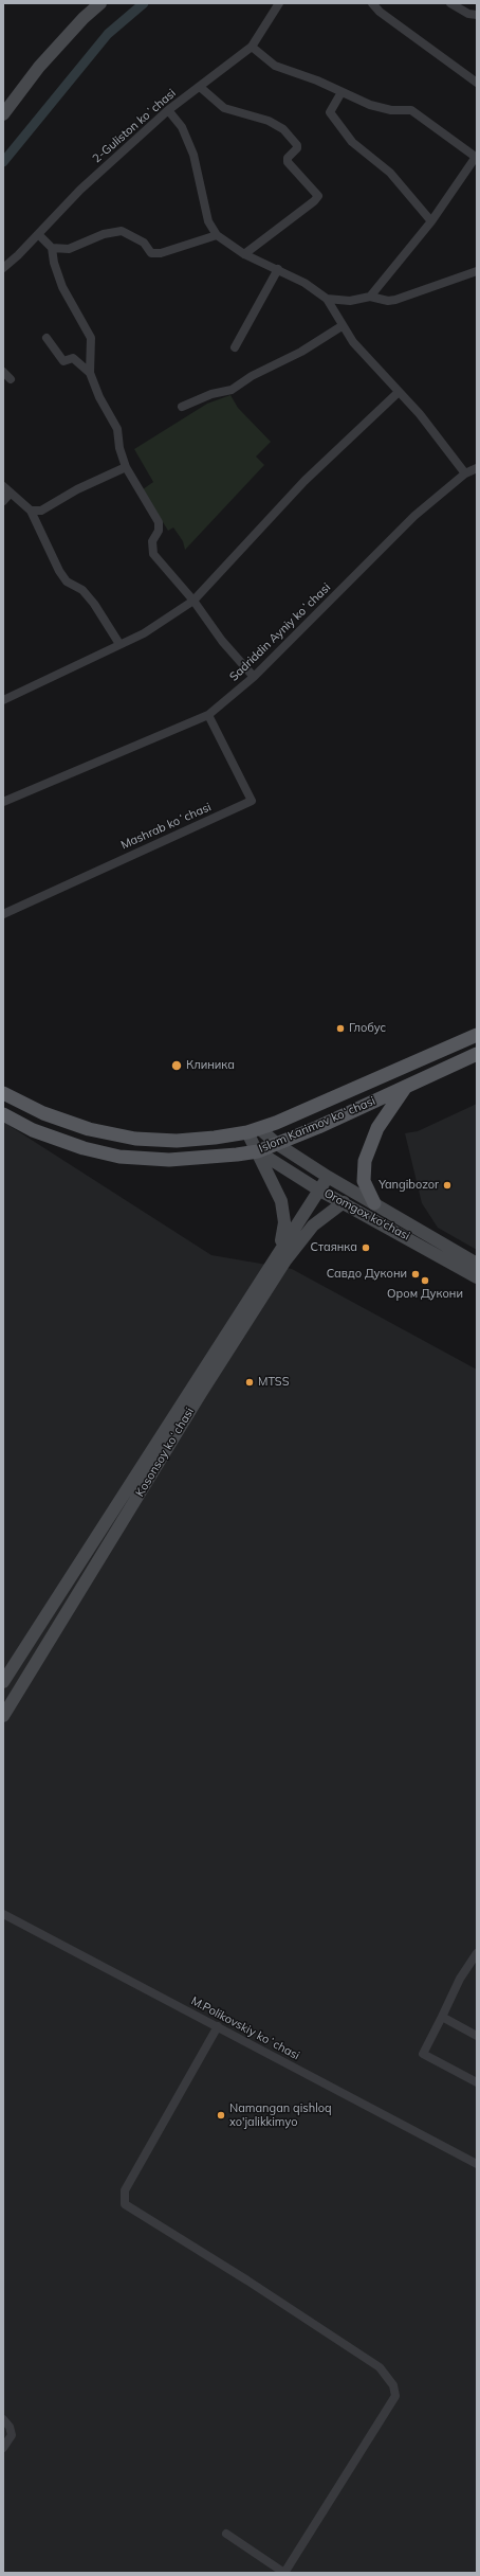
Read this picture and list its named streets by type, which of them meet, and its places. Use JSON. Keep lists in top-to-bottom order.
{
  "streets": {
    "main road": ["Islom Karimov koʻchasi"],
    "street": [
      "2-Guliston koʻchasi",
      "Sadriddin Ayniy koʻchasi",
      "Mashrab koʻchasi",
      "Oromgox ko‘chasi",
      "Kosonsoy koʻchasi",
      "M.Polikovskiy koʻchasi"
    ]
  },
  "crossings": [
    ["Sadriddin Ayniy koʻchasi", "Mashrab koʻchasi"],
    ["Islom Karimov koʻchasi", "Oromgox ko‘chasi"],
    ["Oromgox ko‘chasi", "Kosonsoy koʻchasi"]
  ],
  "places": [
    "Глобус",
    "Клиника",
    "Yangibozor",
    "Стаянка",
    "Савдо Дукони",
    "Ором Дукони",
    "MTSS",
    "Namangan qishloq xo'jalikkimyo"
  ]
}
